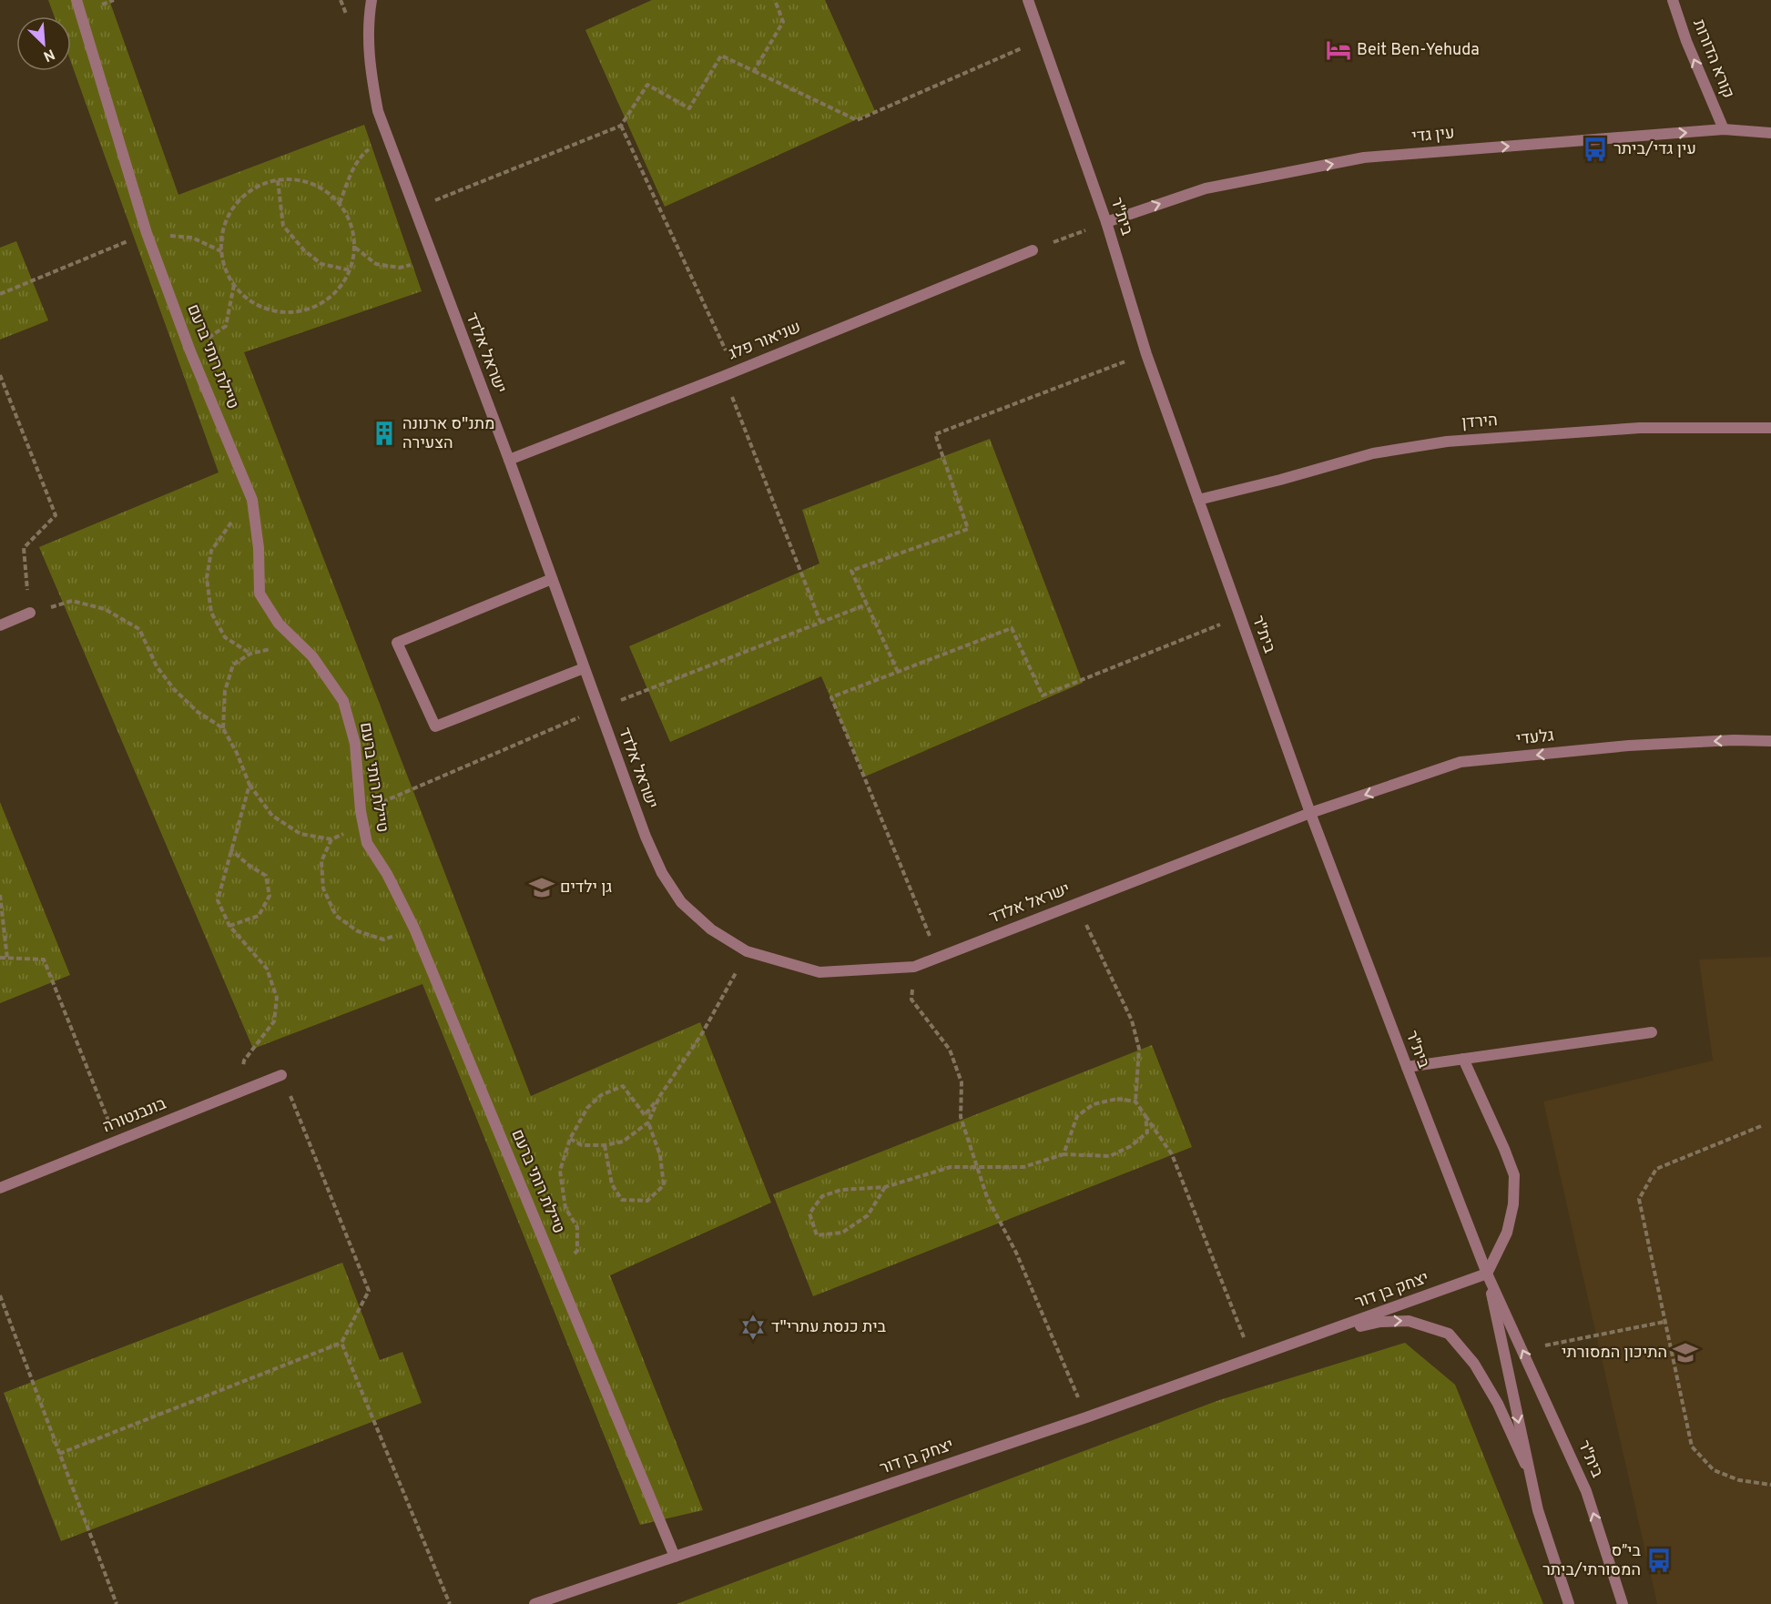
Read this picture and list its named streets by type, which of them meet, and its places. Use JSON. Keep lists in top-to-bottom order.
{
  "streets": {
    "street": [
      "קורא הדורות",
      "עין גדי",
      "בית\"ר",
      "שניאור פלג",
      "ישראל אלדד",
      "טיילת רותי ברעם",
      "הירדן",
      "גלעדי",
      "בונבנטורה",
      "יצחק בן דור"
    ]
  },
  "crossings": [
    ["קורא הדורות", "עין גדי"],
    ["עין גדי", "בית\"ר"],
    ["בית\"ר", "ישראל אלדד"],
    ["בית\"ר", "הירדן"],
    ["בית\"ר", "גלעדי"],
    ["בית\"ר", "יצחק בן דור"],
    ["שניאור פלג", "ישראל אלדד"],
    ["ישראל אלדד", "גלעדי"],
    ["טיילת רותי ברעם", "יצחק בן דור"]
  ],
  "one_way": ["קורא הדורות", "עין גדי", "גלעדי"],
  "places": {
    "hotel": ["Beit Ben-Yehuda"],
    "bus stop": ["עין גדי/ביתר", "בי״ס המסורתי/ביתר"],
    "building": ["מתנ\"ס ארנונה הצעירה"],
    "school or university": ["גן ילדים", "התיכון המסורתי"],
    "synagogue": ["בית כנסת עתרי\"ד"]
  },
  "north": "bottom right"
}
